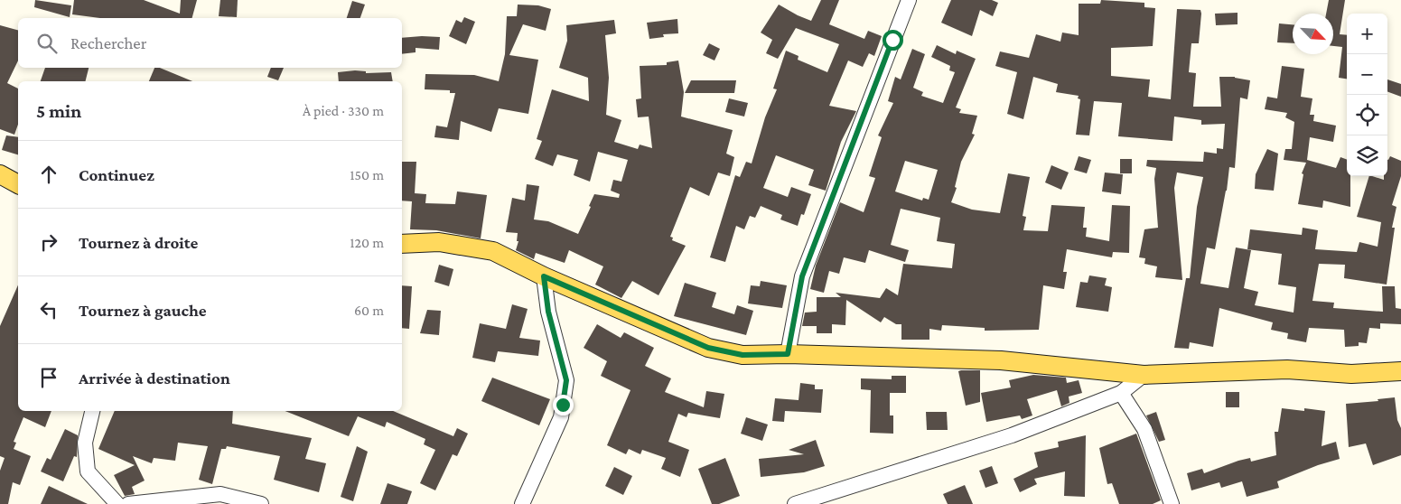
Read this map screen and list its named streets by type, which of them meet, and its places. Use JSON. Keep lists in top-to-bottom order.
{
  "north": "bottom right",
  "page": {
    "map_buttons": ["+", "−"],
    "search": "Rechercher",
    "heading": ["5 min", "À pied · 330 m"],
    "list": [
      ["Continuez", "150 m"],
      ["Tournez à droite", "120 m"],
      ["Tournez à gauche", "60 m"],
      "Arrivée à destination"
    ]
  }
}
